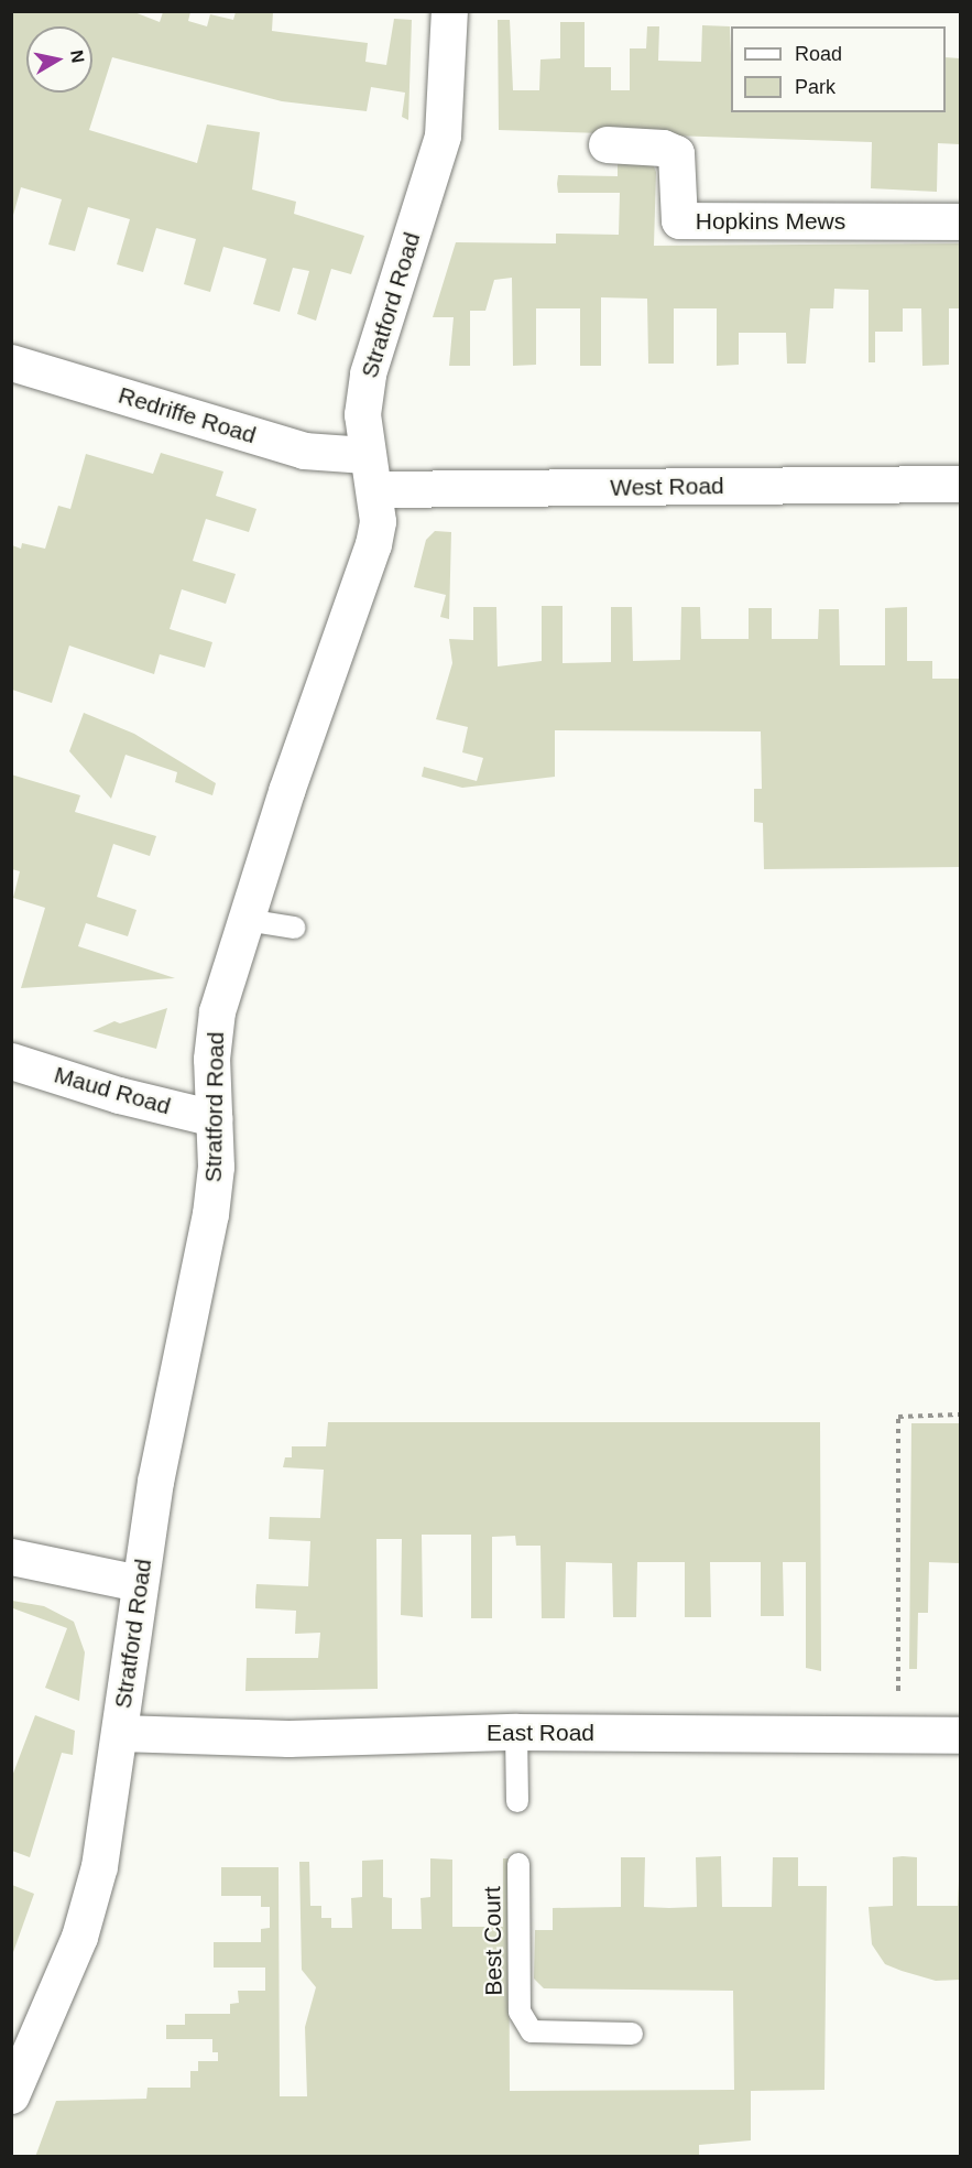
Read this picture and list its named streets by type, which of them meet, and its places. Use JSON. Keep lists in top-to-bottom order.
{
  "streets": {
    "street": [
      "Hopkins Mews",
      "Stratford Road",
      "Redriffe Road",
      "West Road",
      "Maud Road",
      "East Road"
    ],
    "lane": ["Best Court"]
  },
  "crossings": [
    ["Stratford Road", "Redriffe Road"],
    ["Stratford Road", "West Road"],
    ["Stratford Road", "Maud Road"],
    ["Stratford Road", "East Road"]
  ],
  "legend": ["Road", "Park"],
  "north": "right"
}
